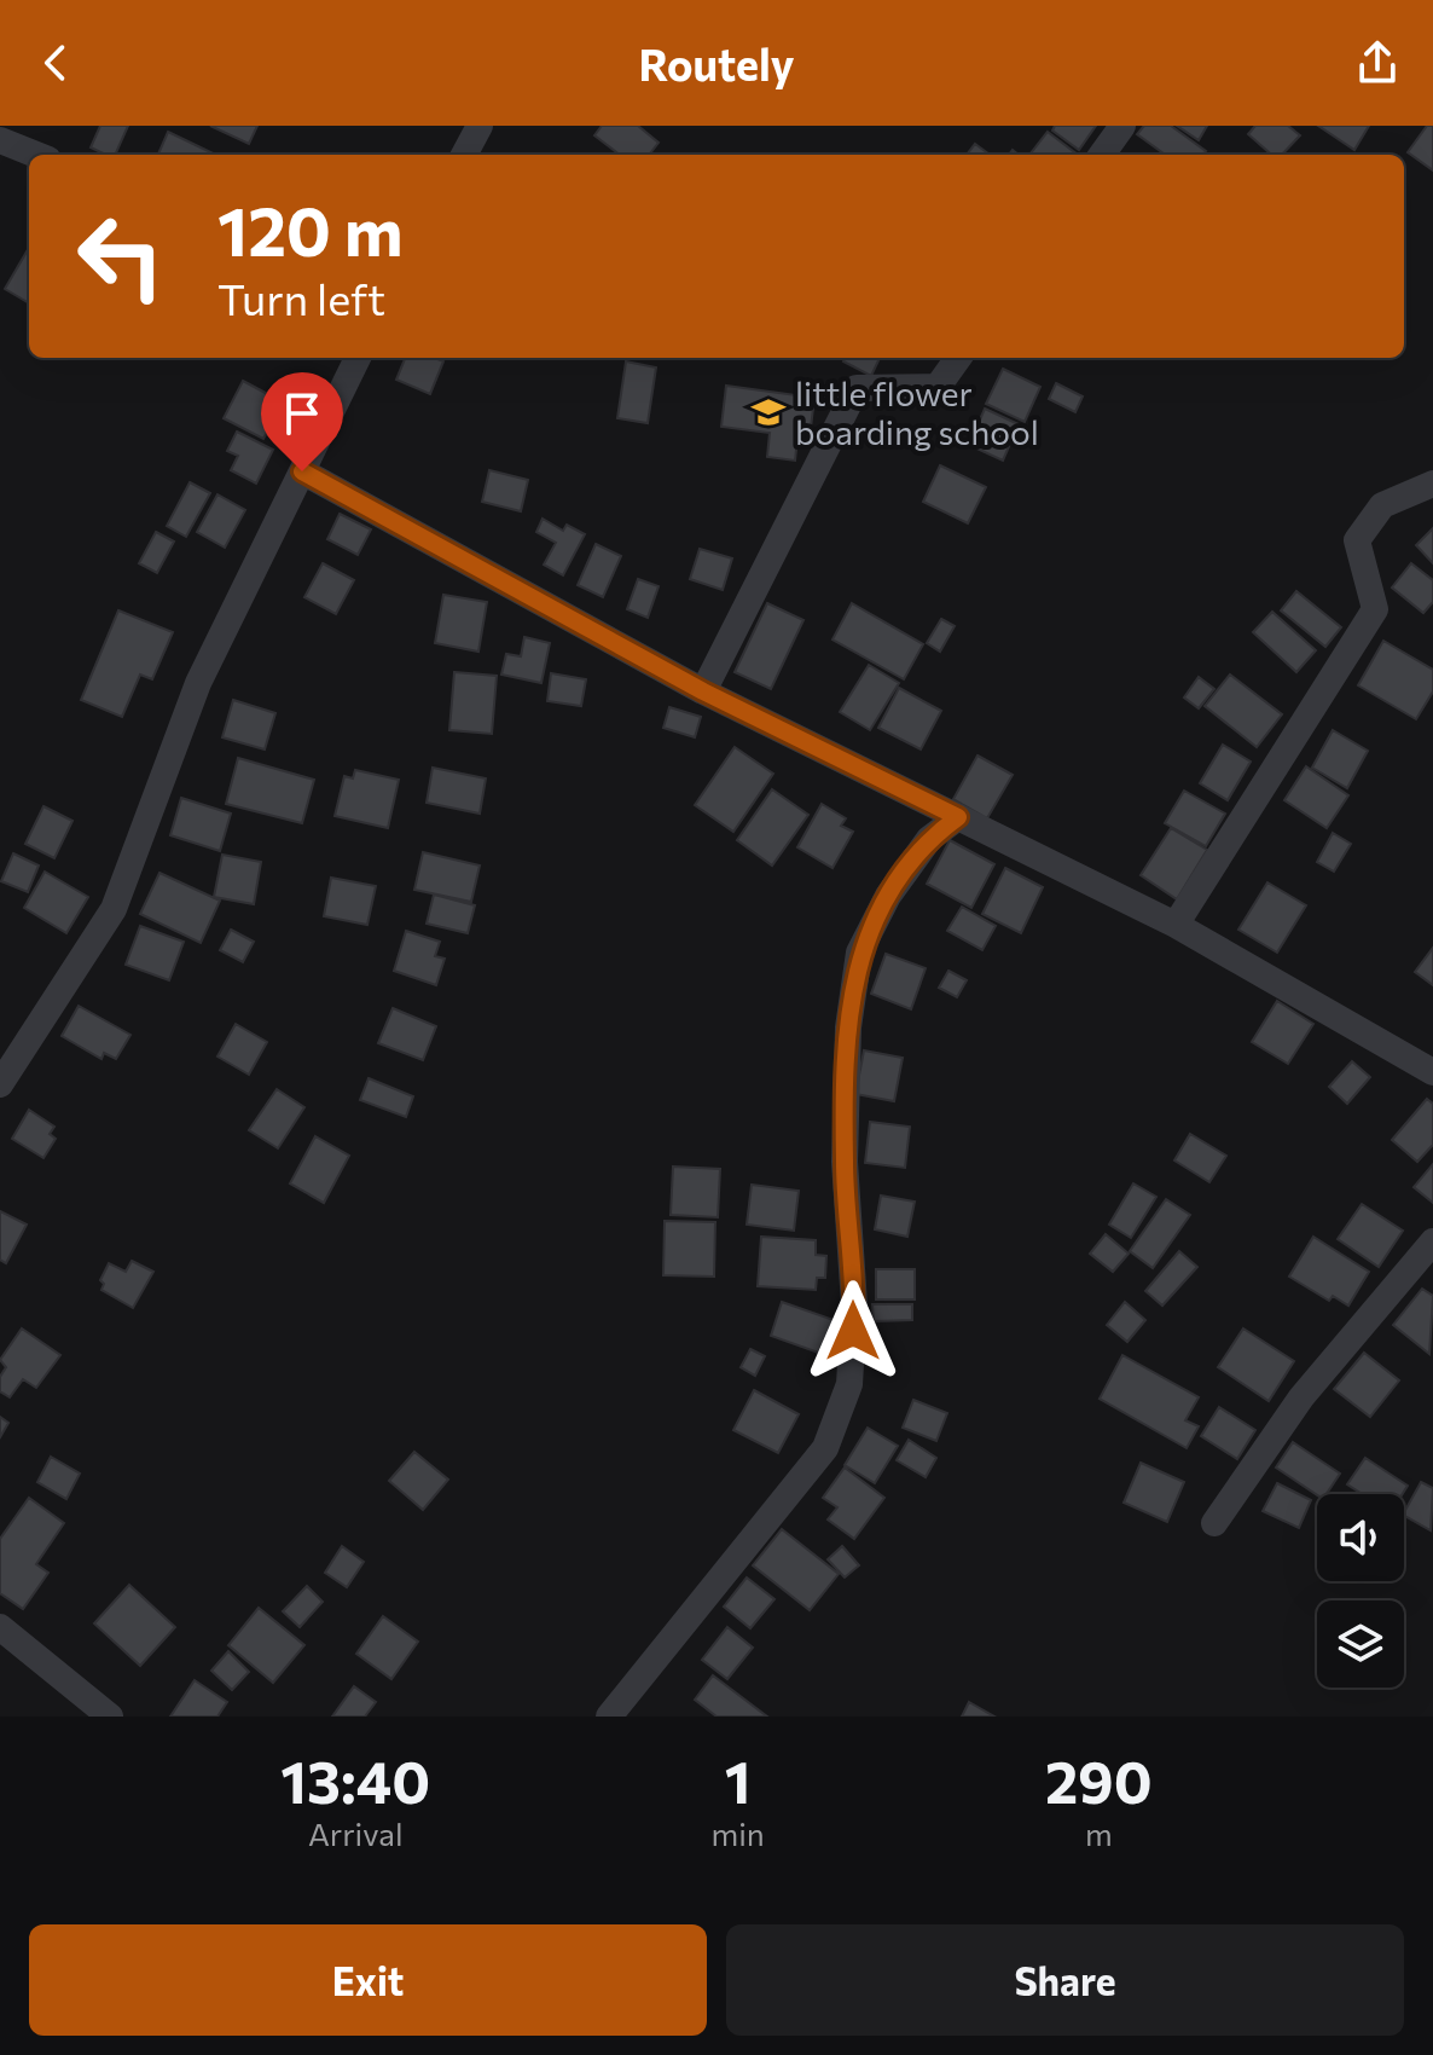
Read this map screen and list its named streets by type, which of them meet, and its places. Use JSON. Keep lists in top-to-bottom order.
{
  "places": {
    "school or university": ["little flower boarding school"]
  },
  "page": {
    "header": "Routely",
    "turn": ["120 m", "Turn left"],
    "eta": [
      "13:40",
      "Arrival",
      "1",
      "min",
      "290",
      "m"
    ],
    "buttons": ["Exit", "Share"]
  }
}
